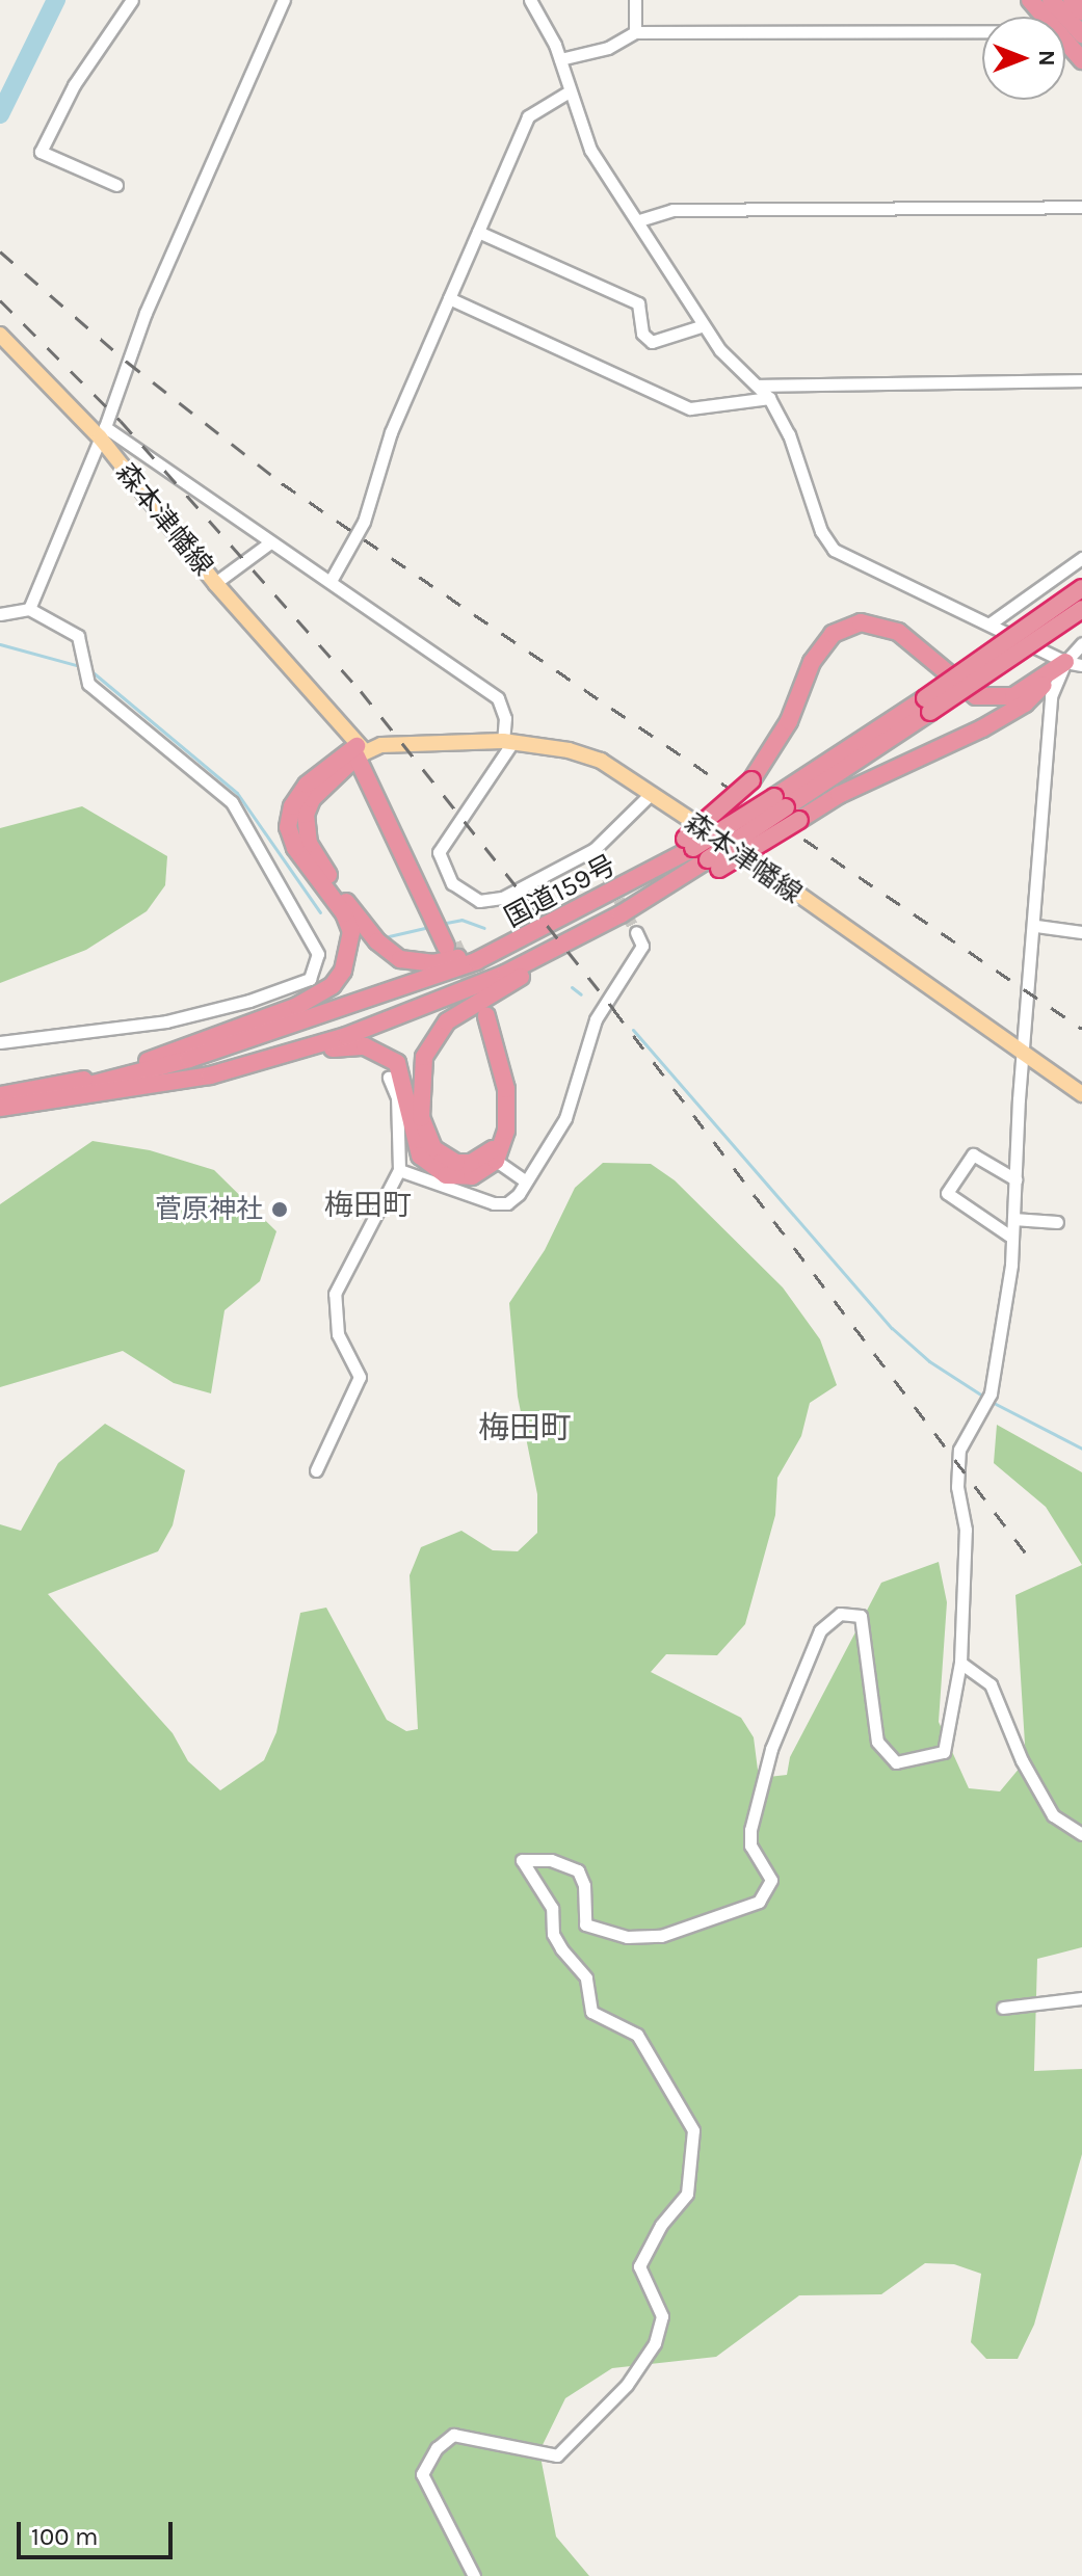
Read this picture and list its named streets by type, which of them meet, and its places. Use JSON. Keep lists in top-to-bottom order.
{
  "streets": {
    "highway": ["国道159号"],
    "main road": ["森本津幡線"]
  },
  "districts": ["梅田町", "梅田町"],
  "places": ["菅原神社"],
  "scale_bar": "100 m",
  "north": "right"
}
